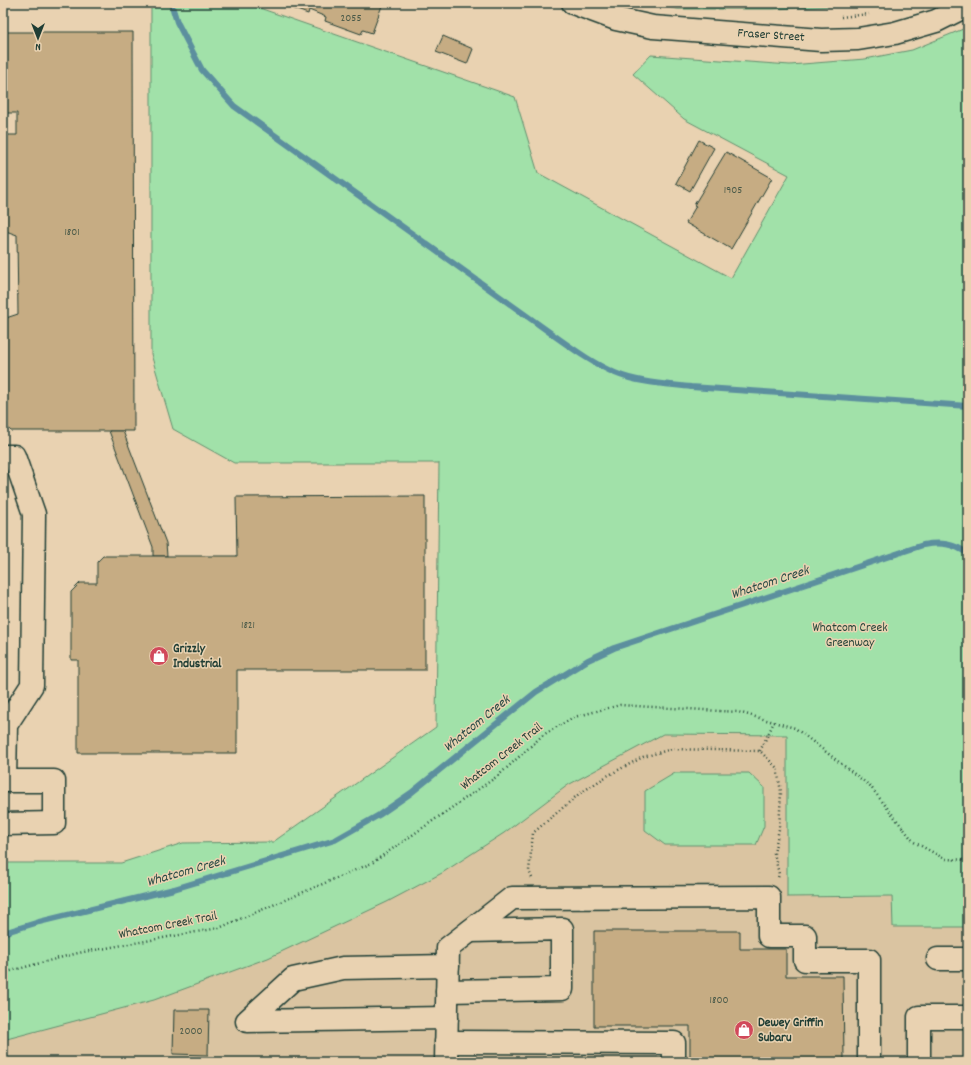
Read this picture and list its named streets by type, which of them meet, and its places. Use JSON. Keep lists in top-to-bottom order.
{
  "streets": {
    "street": ["Fraser Street"],
    "path": ["Whatcom Creek Trail"]
  },
  "water": ["Whatcom Creek"],
  "parks": ["Whatcom Creek Greenway"],
  "places": {
    "shop": ["Grizzly Industrial", "Dewey Griffin Subaru"]
  },
  "house_numbers": [
    "2055",
    "1905",
    "1801",
    "1821",
    "1800",
    "2000"
  ],
  "north": "bottom"
}
